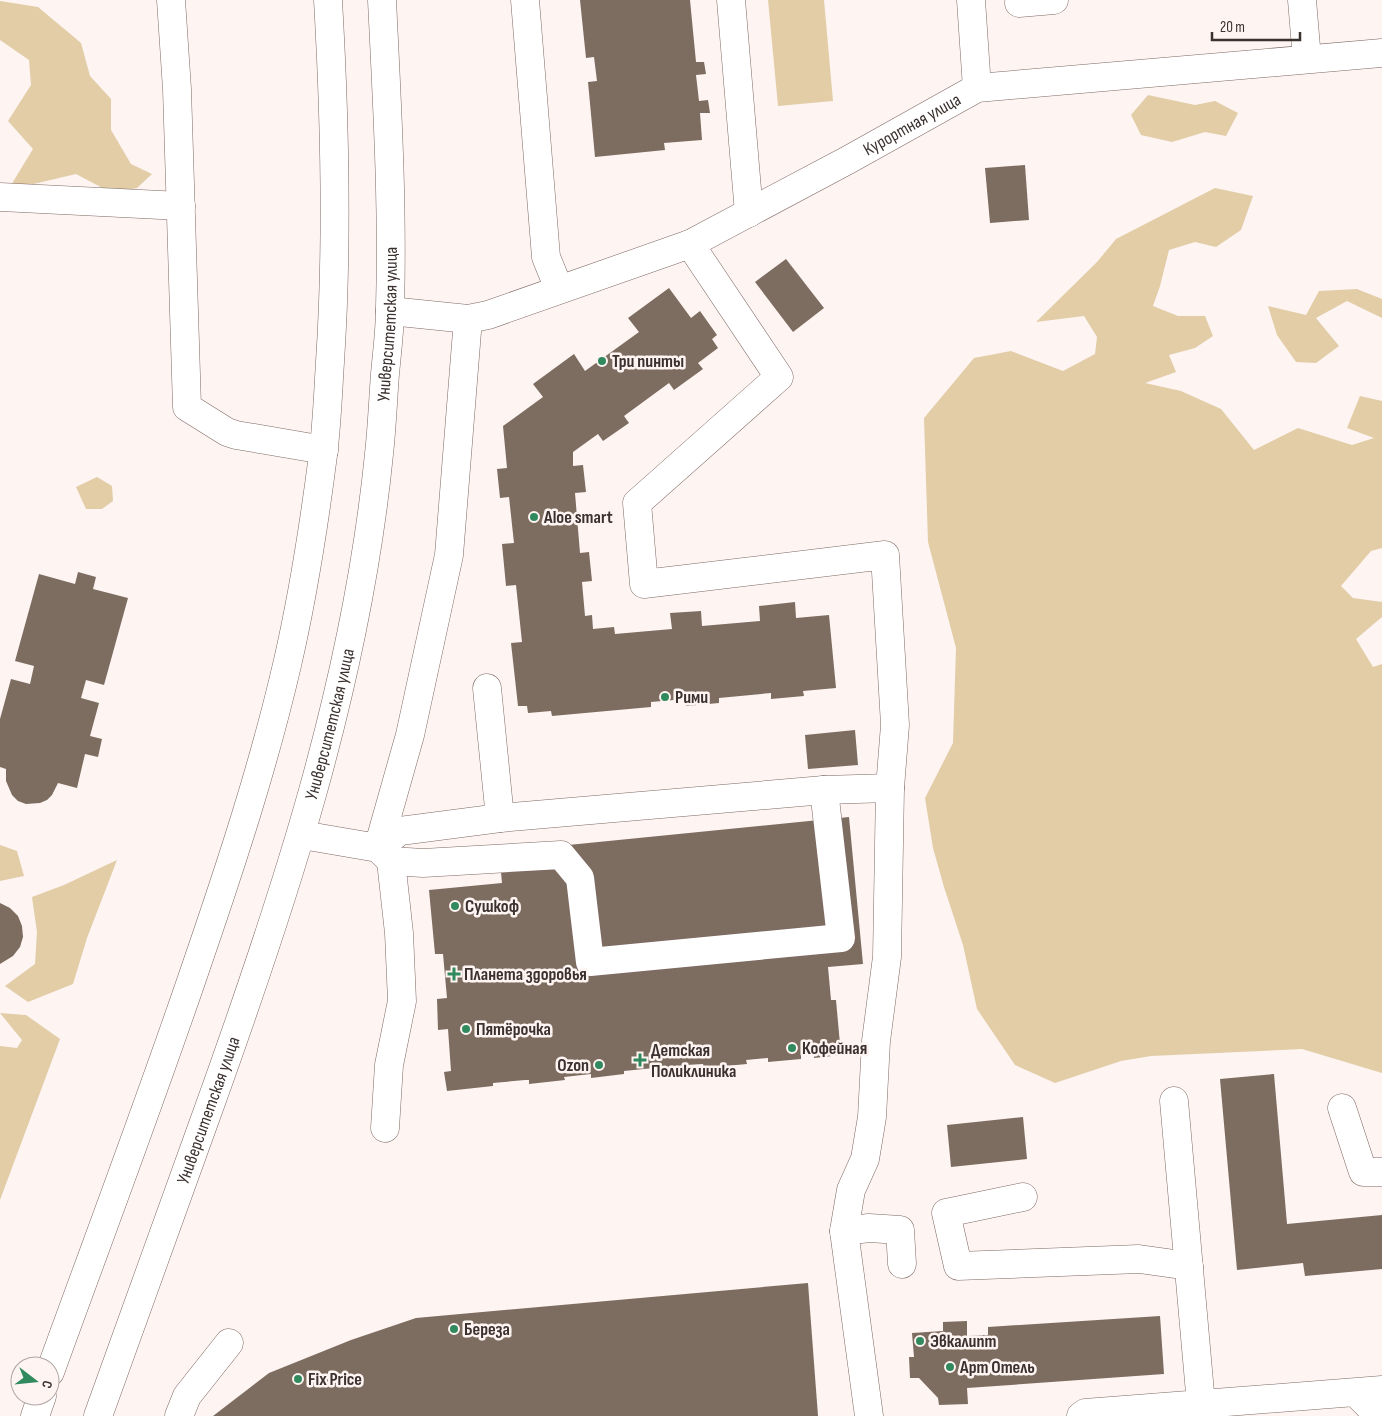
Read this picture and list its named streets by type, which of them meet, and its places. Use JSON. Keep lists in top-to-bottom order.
{
  "streets": {
    "main road": ["Курортная улица", "Университетская улица"]
  },
  "crossings": [
    ["Курортная улица", "Университетская улица"]
  ],
  "places": {
    "other": [
      "Три пинты",
      "Aloe smart",
      "Рими",
      "Сушкоф",
      "Пятёрочка",
      "Кофейная",
      "Ozon",
      "Береза",
      "Эвкалипт",
      "Арт Отель",
      "Fix Price"
    ],
    "health": ["Планета здоровья", "Детская Поликлиника"]
  },
  "scale_bar": "20 m",
  "north": "right"
}
